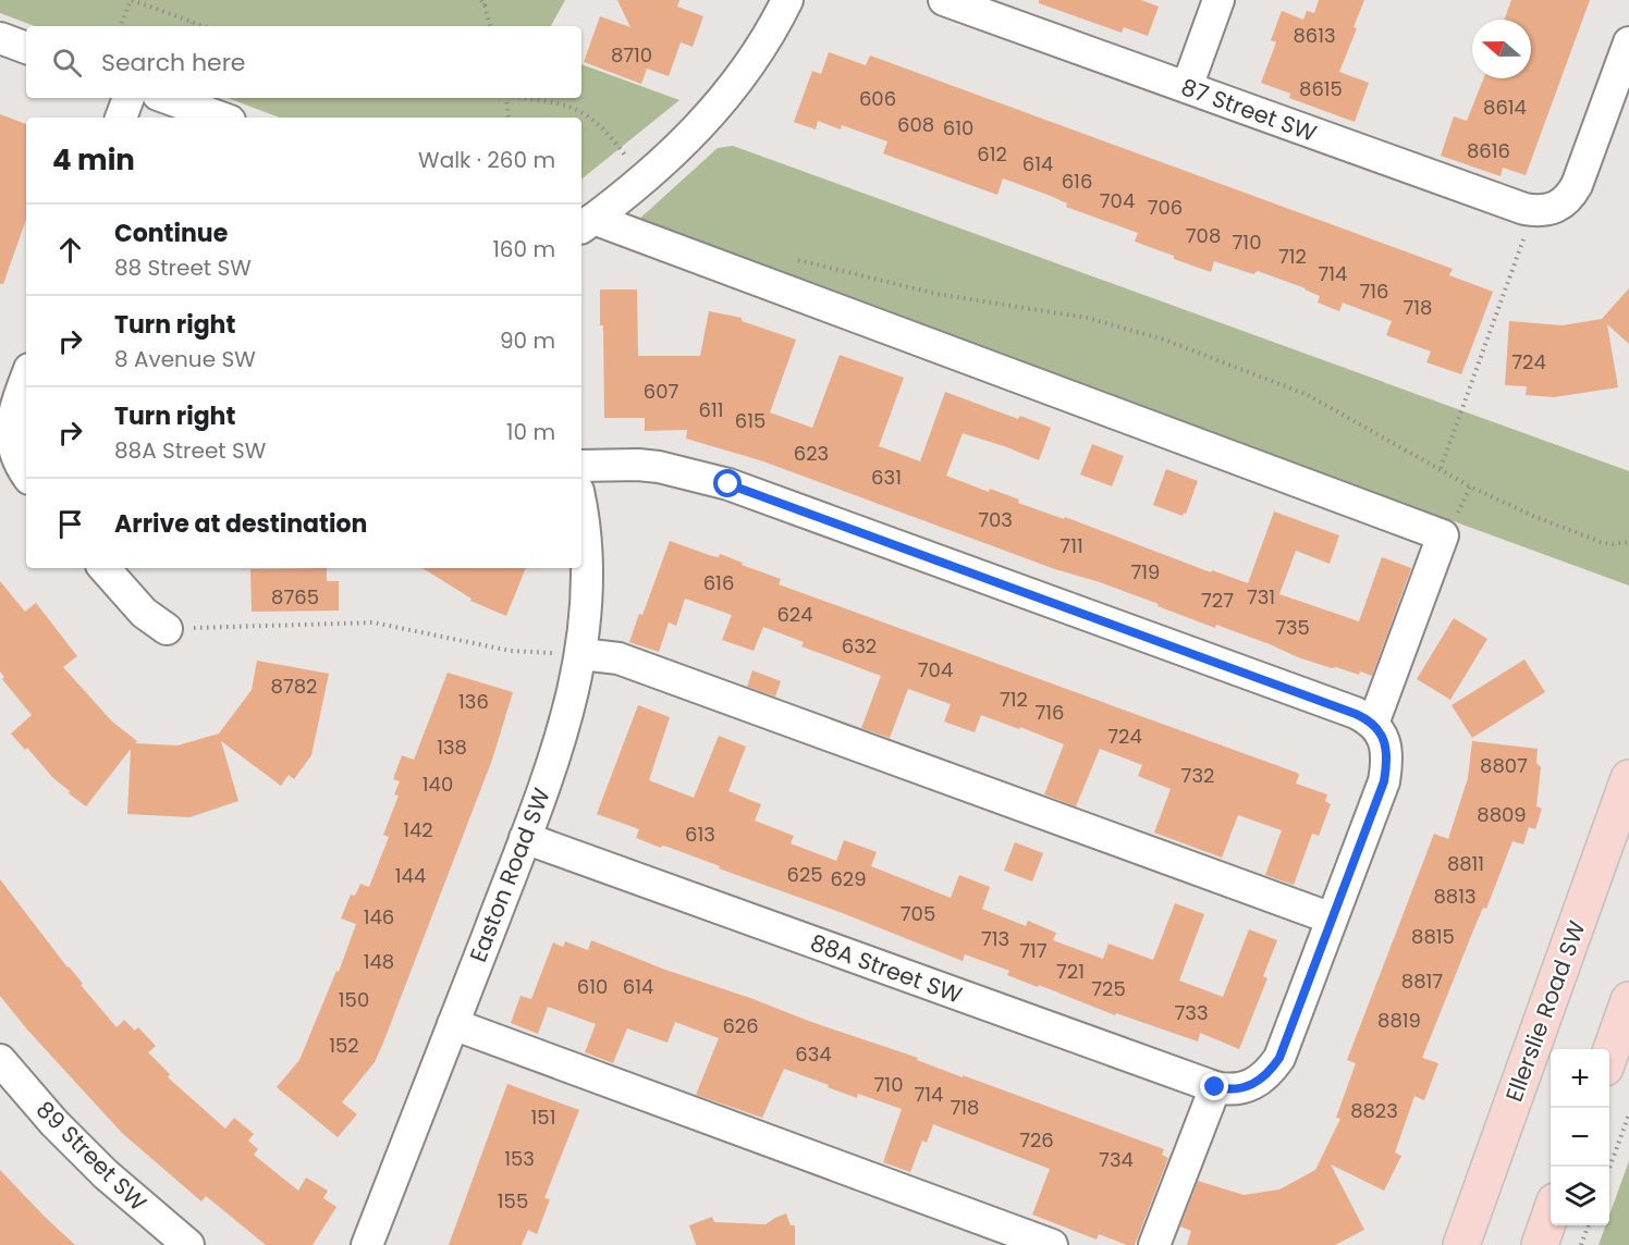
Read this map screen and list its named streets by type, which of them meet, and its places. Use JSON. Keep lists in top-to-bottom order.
{
  "streets": {
    "main road": ["Ellerslie Road SW"],
    "street": [
      "87 Street SW",
      "Easton Road SW",
      "88A Street SW",
      "89 Street SW"
    ]
  },
  "crossings": [
    ["Easton Road SW", "88A Street SW"]
  ],
  "house_numbers": [
    "8613",
    "8710",
    "8615",
    "606",
    "8614",
    "608",
    "610",
    "8616",
    "612",
    "614",
    "616",
    "704",
    "706",
    "708",
    "710",
    "712",
    "714",
    "716",
    "718",
    "724",
    "607",
    "611",
    "615",
    "623",
    "631",
    "703",
    "711",
    "719",
    "616",
    "8765",
    "731",
    "727",
    "624",
    "735",
    "632",
    "704",
    "8782",
    "712",
    "136",
    "716",
    "724",
    "138",
    "8807",
    "732",
    "140",
    "8809",
    "142",
    "613",
    "8811",
    "625",
    "144",
    "629",
    "8813",
    "705",
    "146",
    "8815",
    "713",
    "717",
    "148",
    "721",
    "8817",
    "610",
    "614",
    "725",
    "150",
    "733",
    "8819",
    "626",
    "152",
    "634",
    "710",
    "714",
    "718",
    "8823",
    "151",
    "726",
    "153",
    "734",
    "155"
  ],
  "north": "left",
  "page": {
    "search": "Search here",
    "heading": ["4 min", "Walk · 260 m"],
    "list": [
      ["Continue", "88 Street SW", "160 m"],
      ["Turn right", "8 Avenue SW", "90 m"],
      ["Turn right", "88A Street SW", "10 m"],
      "Arrive at destination"
    ],
    "map_buttons": ["+", "−"]
  }
}
